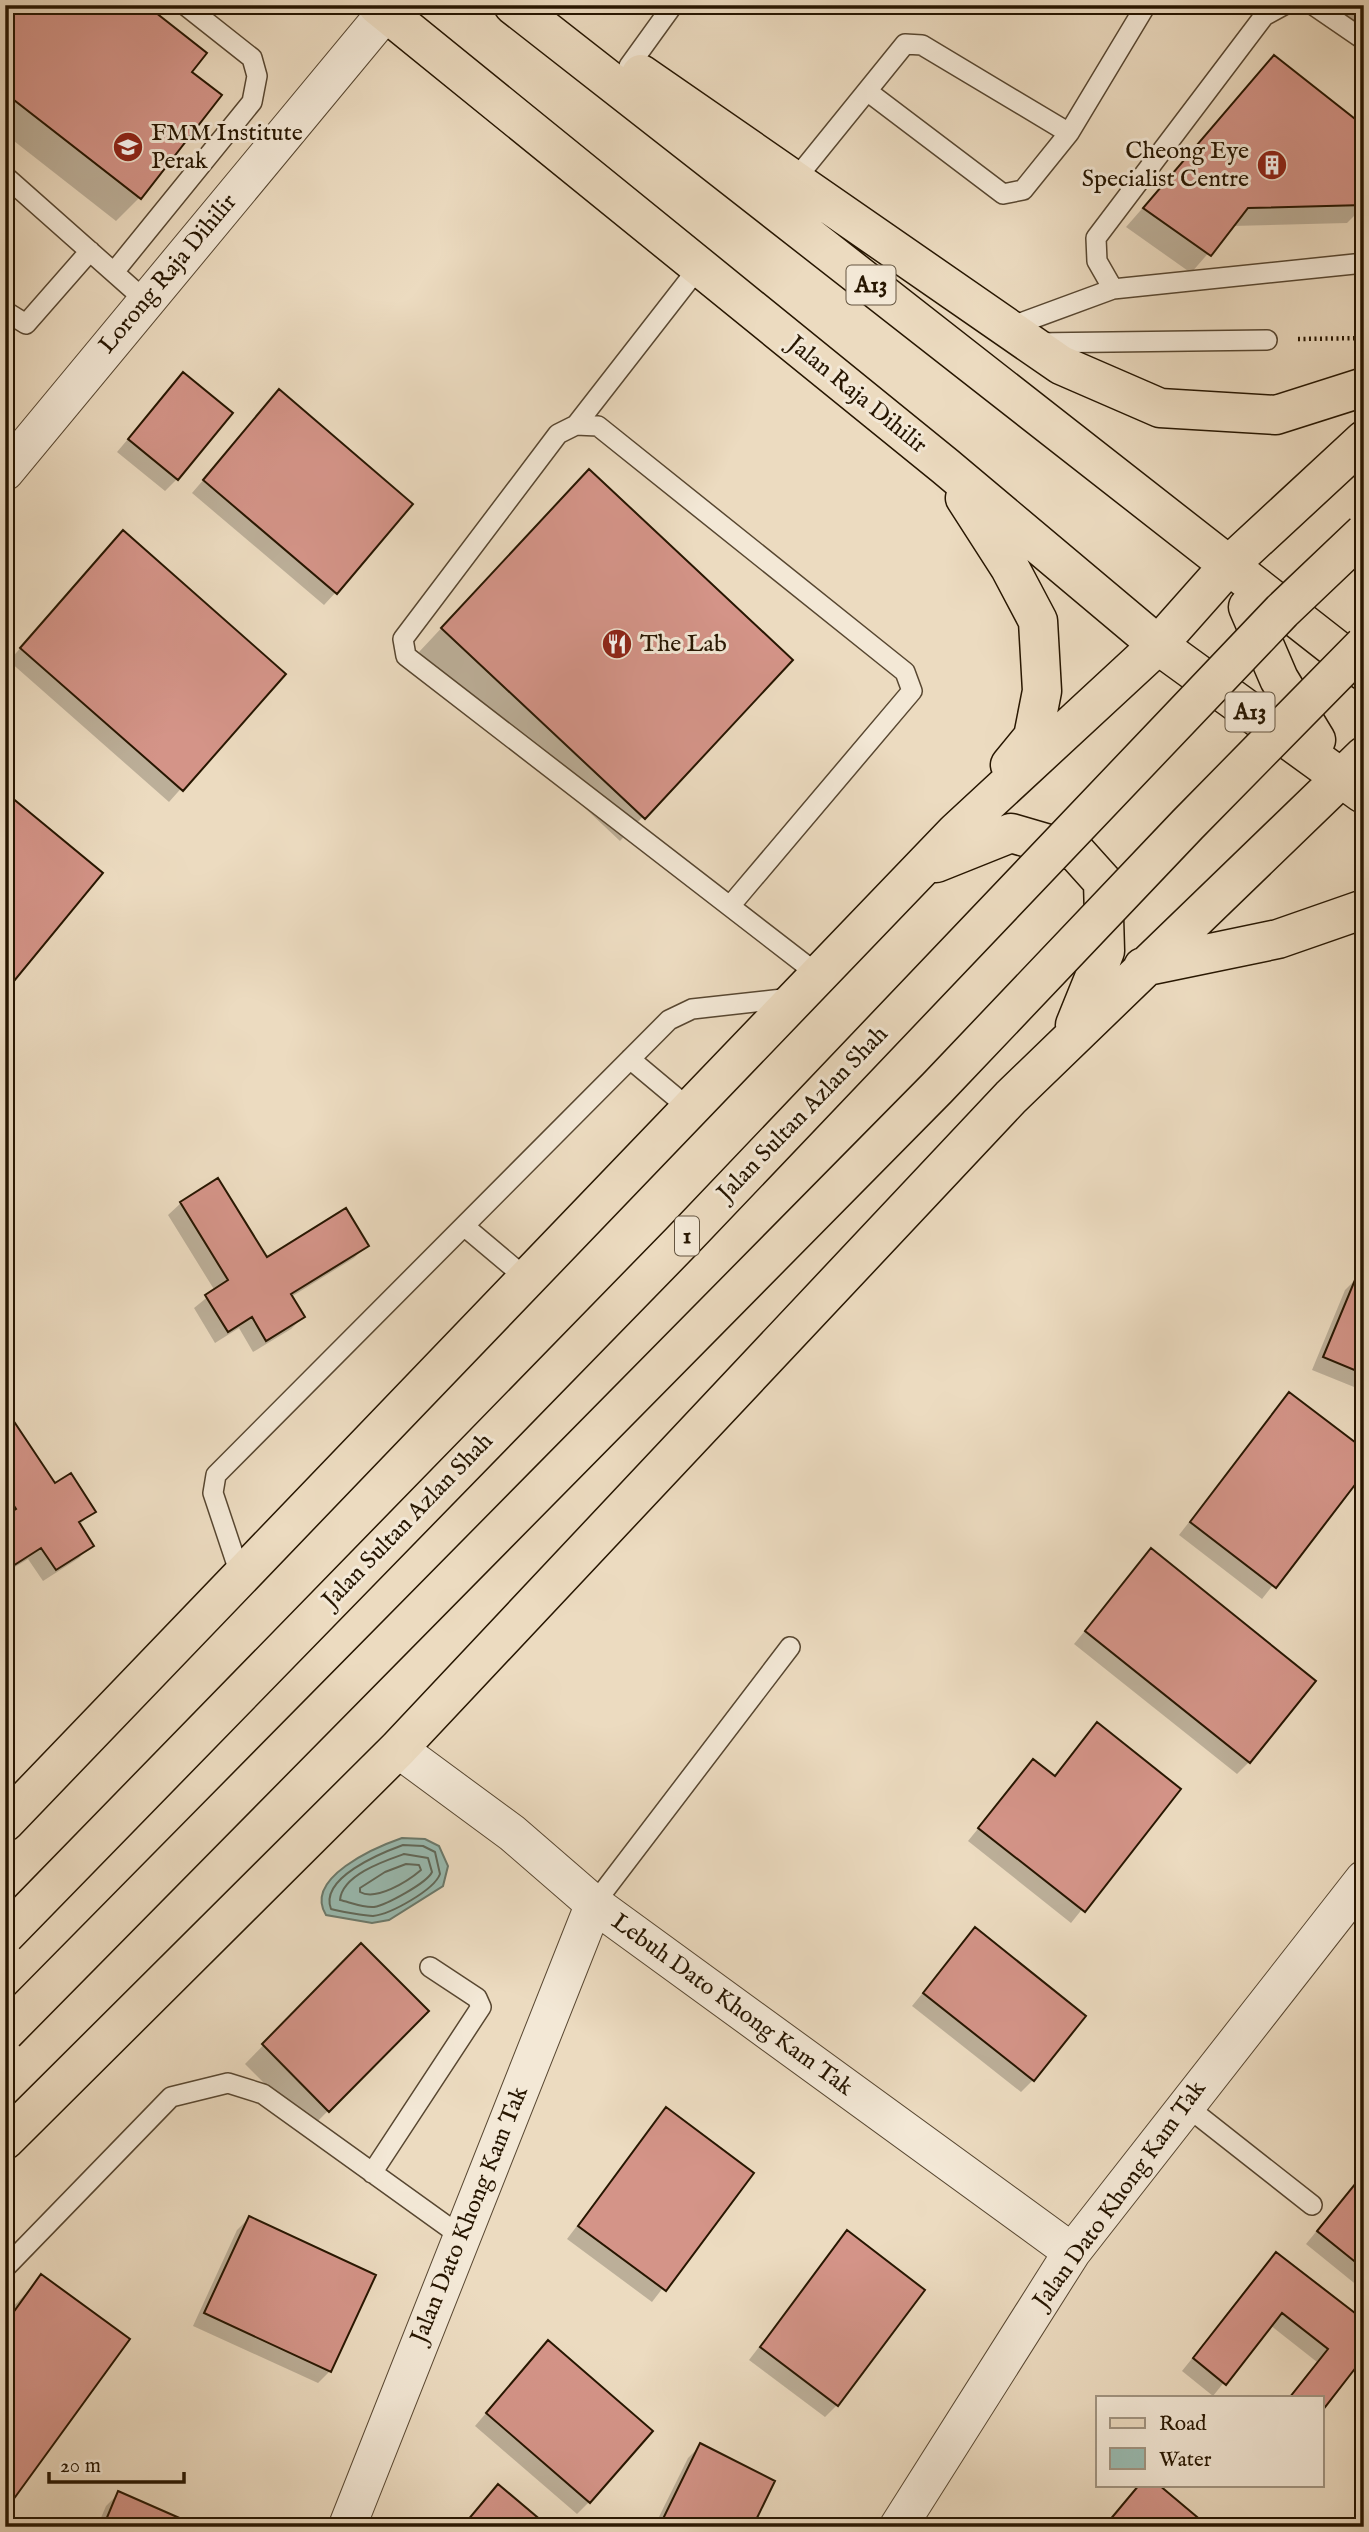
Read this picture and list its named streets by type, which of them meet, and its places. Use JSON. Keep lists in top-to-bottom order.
{
  "streets": {
    "main road": [
      "A13",
      "Jalan Raja Dihilir",
      "Jalan Sultan Azlan Shah",
      "1"
    ],
    "street": ["Lorong Raja Dihilir", "Lebuh Dato Khong Kam Tak", "Jalan Dato Khong Kam Tak"]
  },
  "crossings": [
    ["Lorong Raja Dihilir", "Jalan Raja Dihilir"],
    ["Lebuh Dato Khong Kam Tak", "Jalan Dato Khong Kam Tak"]
  ],
  "places": {
    "school or university": ["FMM Institute Perak"],
    "building": ["Cheong Eye Specialist Centre"],
    "restaurant": ["The Lab"]
  },
  "legend": ["Road", "Water"],
  "scale_bar": "20 m"
}
